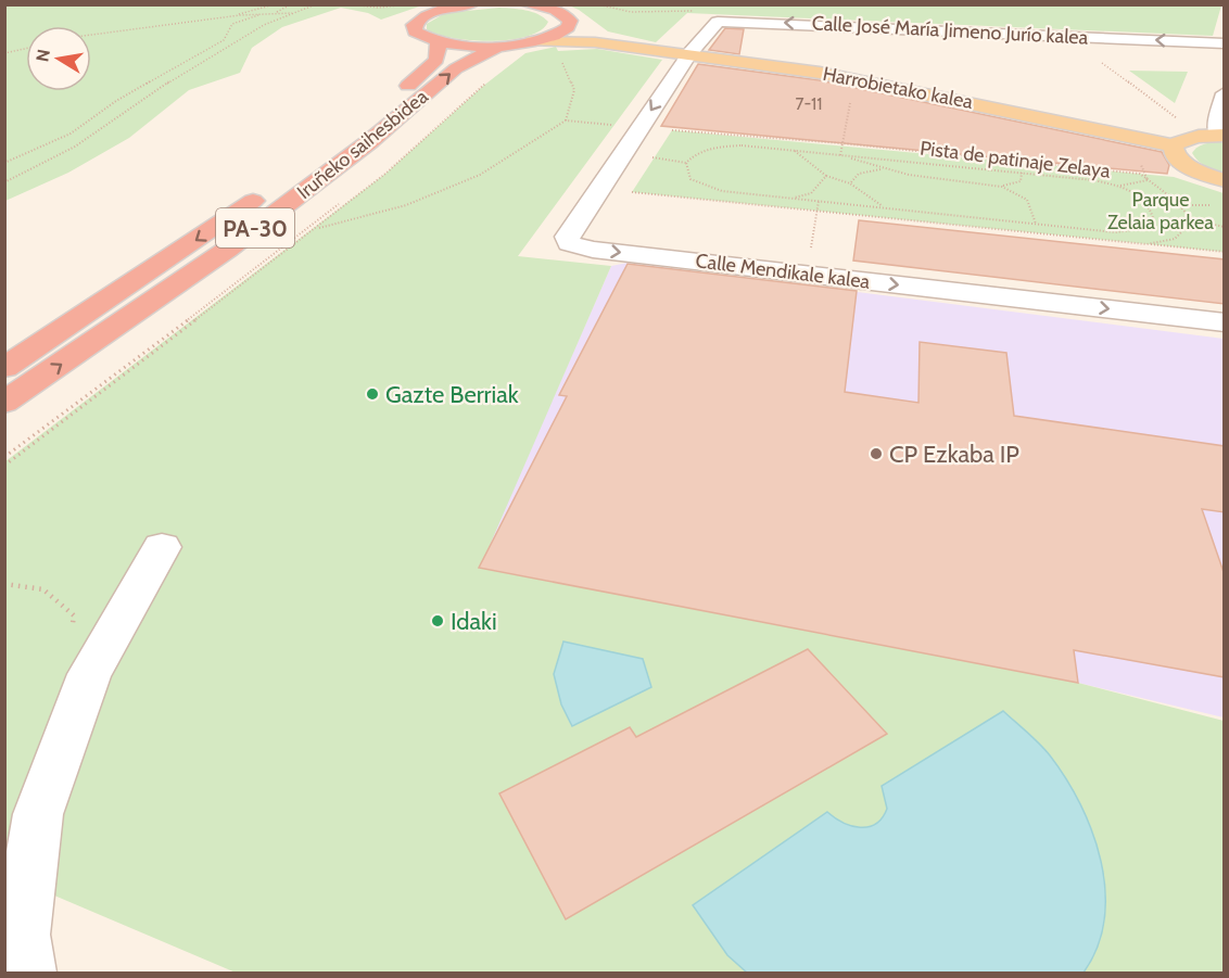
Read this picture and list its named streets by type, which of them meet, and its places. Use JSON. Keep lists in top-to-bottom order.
{
  "streets": {
    "highway": ["Iruñeko saihesbidea", "PA-30"],
    "main road": ["Harrobietako kalea"],
    "street": ["Calle José María Jimeno Jurío kalea", "Calle Mendikale kalea"],
    "path": ["Pista de patinaje Zelaya"]
  },
  "crossings": [
    ["Calle José María Jimeno Jurío kalea", "Harrobietako kalea"],
    ["Calle José María Jimeno Jurío kalea", "Calle Mendikale kalea"],
    ["Harrobietako kalea", "PA-30"],
    ["Harrobietako kalea", "Calle Mendikale kalea"],
    ["Iruñeko saihesbidea", "PA-30"]
  ],
  "one_way": ["Calle José María Jimeno Jurío kalea"],
  "parks": ["Parque Zelaia parkea"],
  "places": ["Gazte Berriak", "CP Ezkaba IP", "Idaki"],
  "house_numbers": ["7-11"],
  "north": "left"
}
